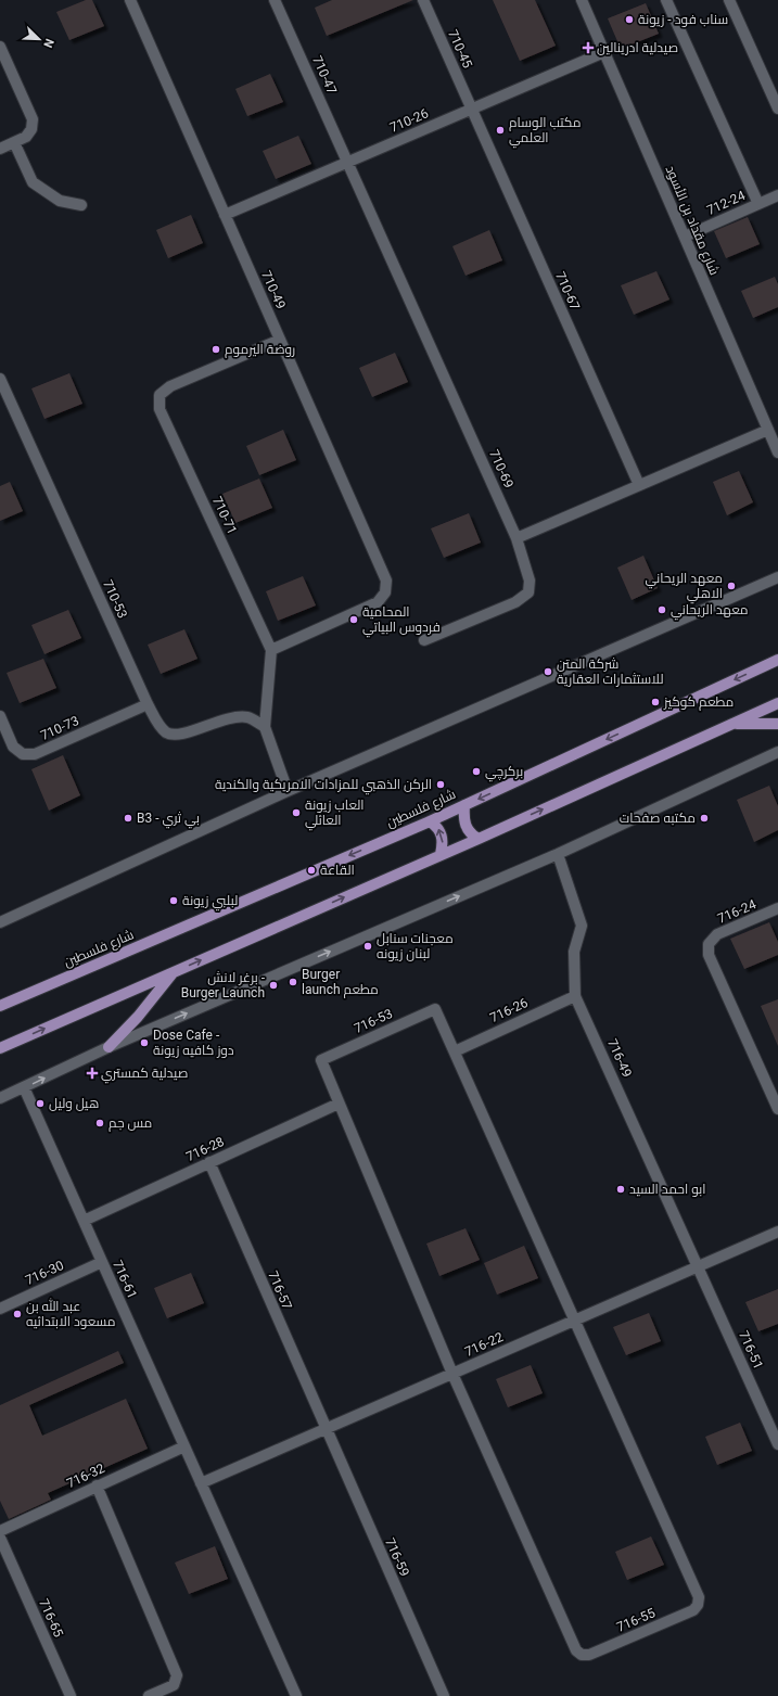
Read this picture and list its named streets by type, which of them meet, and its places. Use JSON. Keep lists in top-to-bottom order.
{
  "streets": {
    "main road": ["شارع فلسطين"],
    "street": [
      "710-45",
      "710-47",
      "710-26",
      "712-24",
      "شارع مقداد بن الأسود",
      "710-49",
      "710-67",
      "710-69",
      "710-71",
      "710-53",
      "710-73",
      "716-24",
      "716-26",
      "716-53",
      "716-49",
      "716-28",
      "716-30",
      "716-61",
      "716-57",
      "716-22",
      "716-51",
      "716-32",
      "716-59",
      "716-65",
      "716-55"
    ]
  },
  "crossings": [
    ["710-45", "710-26"],
    ["710-45", "710-67"],
    ["710-47", "710-26"],
    ["710-47", "710-69"],
    ["710-26", "شارع مقداد بن الأسود"],
    ["710-26", "710-49"],
    ["710-26", "710-67"],
    ["710-26", "710-69"],
    ["712-24", "شارع مقداد بن الأسود"],
    ["710-49", "710-71"],
    ["710-53", "710-73"],
    ["716-26", "716-53"],
    ["716-26", "716-49"],
    ["716-53", "716-28"],
    ["716-53", "716-22"],
    ["716-53", "716-55"],
    ["716-49", "716-22"],
    ["716-49", "716-51"],
    ["716-28", "716-61"],
    ["716-28", "716-57"],
    ["716-30", "716-61"],
    ["716-61", "716-22"],
    ["716-61", "716-32"],
    ["716-57", "716-22"],
    ["716-57", "716-59"],
    ["716-22", "716-51"],
    ["716-22", "716-59"],
    ["716-22", "716-55"]
  ],
  "places": {
    "other": [
      "سناب فود - زيونة",
      "مكتب الوسام العلمي",
      "روضة اليرموم",
      "معهد الريحاني الاهلي",
      "معهد الريحاني",
      "المحامية فردوس البياتي",
      "شركة المتن للاستثمارات العقارية",
      "مطعم كوكيز",
      "بركرچي",
      "الركن الذهبي للمزادات الامريكية والكندية",
      "العاب زيونة العائلي",
      "B3 - بي ثري",
      "مكتبه صفحات",
      "القاعة",
      "لبلبي زيونة",
      "معجنات سنابل لبنان زيونه",
      "Burger launch مطعم",
      "برغر لانش - Burger Launch",
      "Dose Cafe - دوز كافيه زيونة",
      "هيل وليل",
      "مس جم",
      "ابو احمد السيد",
      "عبد الله بن مسعود الابتدائيه"
    ],
    "health": ["صيدلية ادرينالين", "صيدلية كمستري"]
  },
  "north": "bottom right"
}
